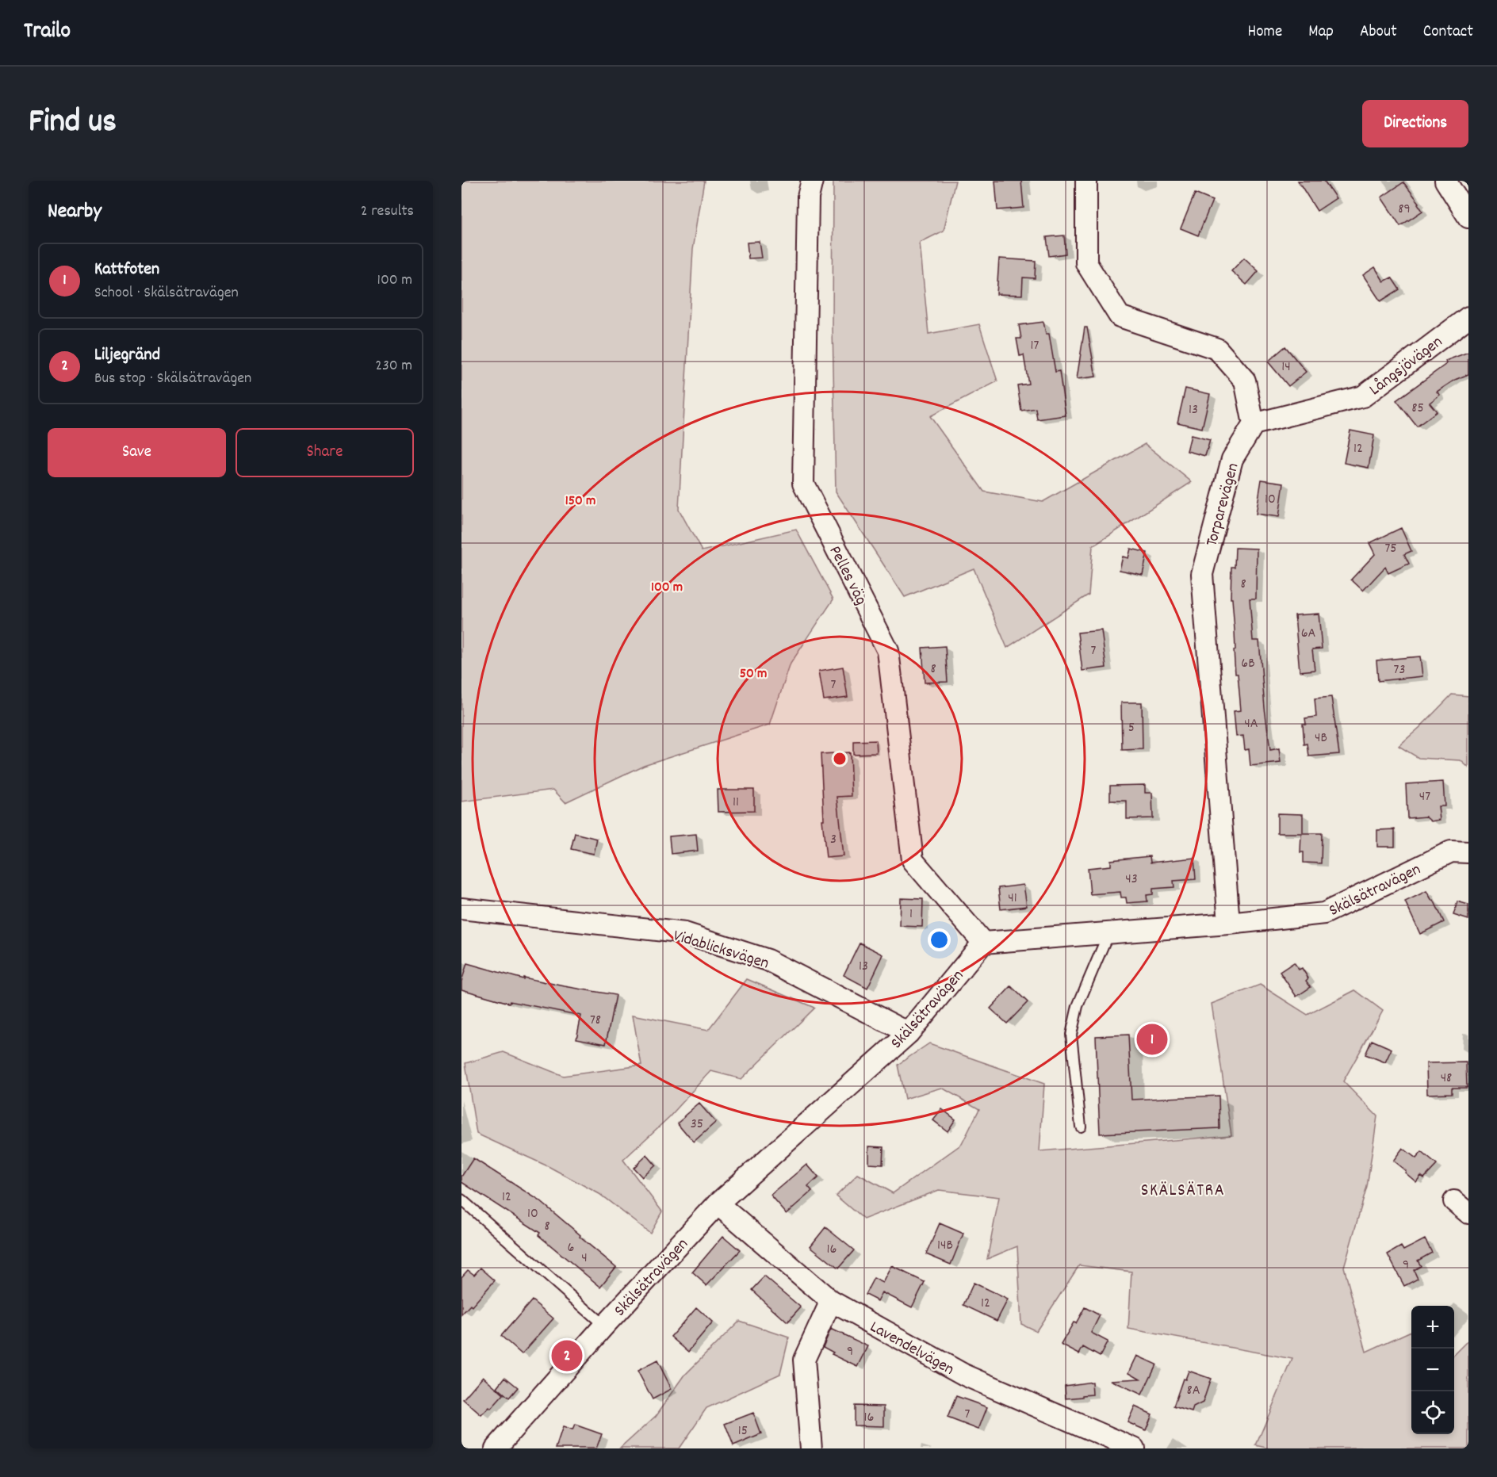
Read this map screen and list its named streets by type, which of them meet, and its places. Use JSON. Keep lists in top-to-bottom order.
{
  "streets": {
    "street": [
      "Långsjövägen",
      "Torparevägen",
      "Pelles väg",
      "Skälsätravägen",
      "Vidablicksvägen",
      "Lavendelvägen"
    ]
  },
  "crossings": [
    ["Långsjövägen", "Torparevägen"],
    ["Torparevägen", "Skälsätravägen"],
    ["Pelles väg", "Skälsätravägen"],
    ["Skälsätravägen", "Vidablicksvägen"],
    ["Skälsätravägen", "Lavendelvägen"]
  ],
  "districts": ["SKÄLSÄTRA"],
  "house_numbers": [
    "89",
    "17",
    "14",
    "85",
    "13",
    "12",
    "10",
    "75",
    "8",
    "6A",
    "7",
    "6B",
    "8",
    "73",
    "7",
    "4A",
    "5",
    "4B",
    "47",
    "11",
    "3",
    "43",
    "41",
    "1",
    "13",
    "78",
    "48",
    "35",
    "12",
    "10",
    "8",
    "14B",
    "6",
    "16",
    "4",
    "9",
    "12",
    "9",
    "8A",
    "7",
    "16",
    "15"
  ],
  "page": {
    "header": "Trailo",
    "nav": [
      "Home",
      "Map",
      "About",
      "Contact"
    ],
    "title": "Find us",
    "buttons": [
      "Directions",
      ["Save", "Share"]
    ],
    "heading": ["Nearby", "2 results"],
    "list": [
      {
        "mark": "1",
        "name": "Kattfoten",
        "note": "School · Skälsätravägen",
        "value": "100 m"
      },
      {
        "mark": "2",
        "name": "Liljegränd",
        "note": "Bus stop · Skälsätravägen",
        "value": "230 m"
      }
    ],
    "pins": ["1", "2"],
    "map_buttons": ["+", "−"]
  },
  "rings": ["150 m", "100 m", "50 m"]
}
